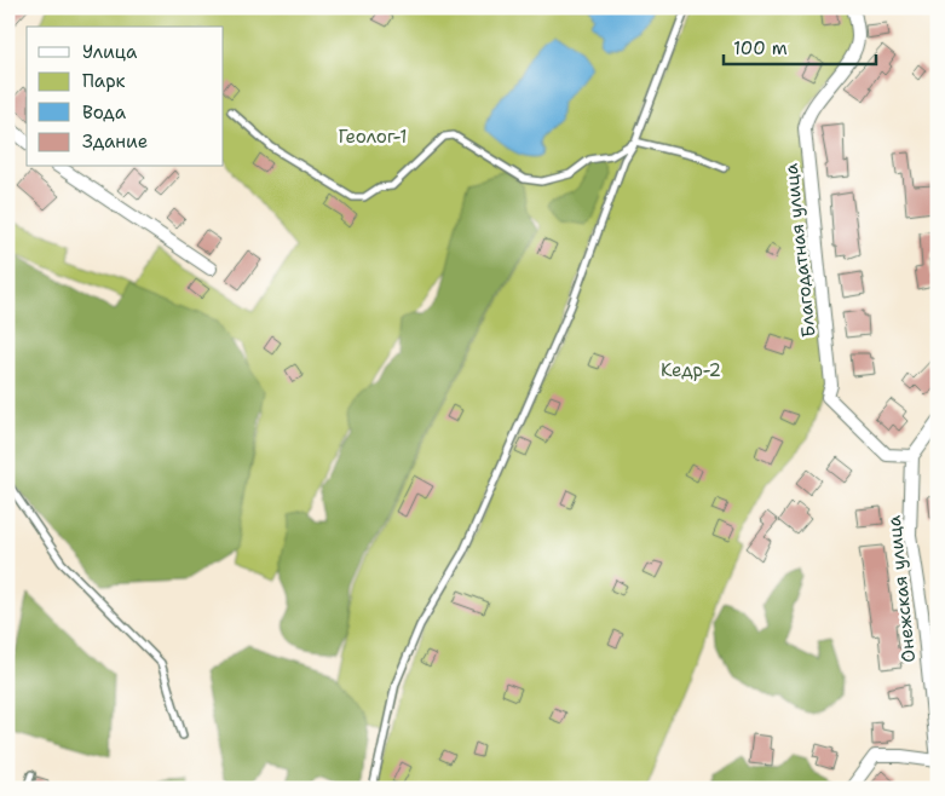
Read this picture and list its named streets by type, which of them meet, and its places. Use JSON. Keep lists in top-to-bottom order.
{
  "streets": {
    "street": ["Благодатная улица", "Онежская улица"]
  },
  "crossings": [
    ["Благодатная улица", "Онежская улица"]
  ],
  "parks": ["Геолог-1", "Кедр-2"],
  "legend": [
    "Улица",
    "Парк",
    "Вода",
    "Здание"
  ],
  "scale_bar": "100 m"
}
